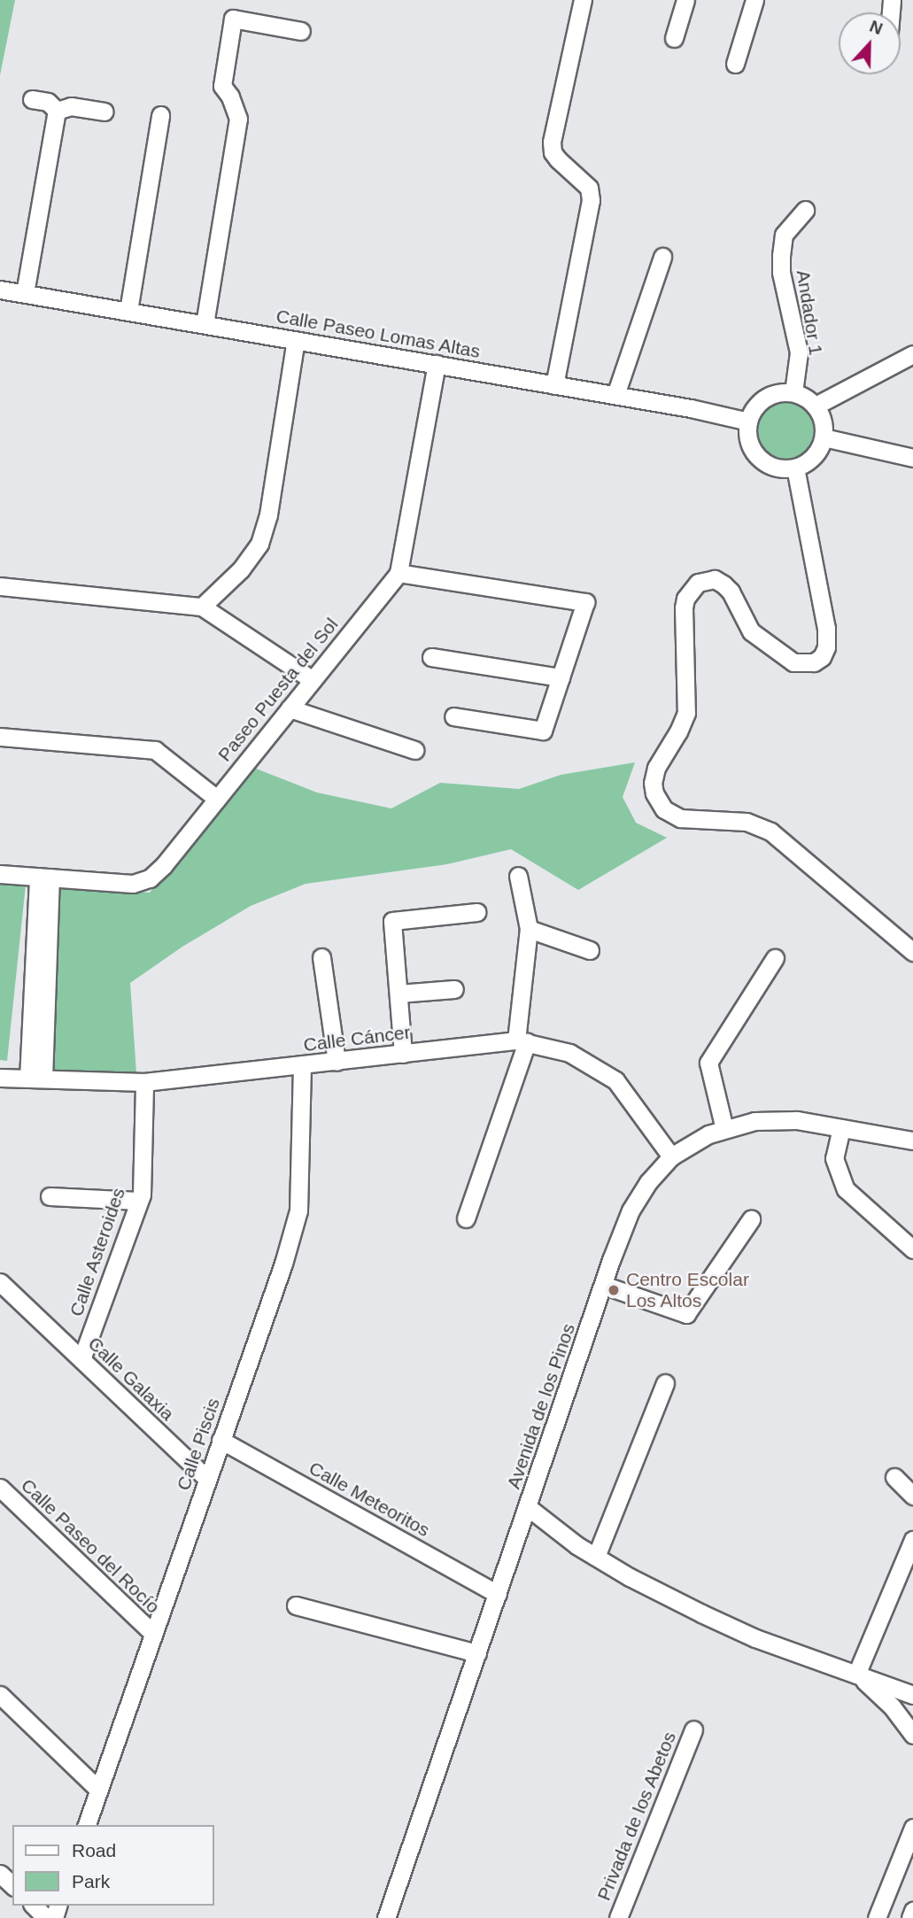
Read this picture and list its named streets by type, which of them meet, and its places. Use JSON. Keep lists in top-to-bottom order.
{
  "streets": {
    "street": [
      "Andador 1",
      "Calle Paseo Lomas Altas",
      "Paseo Puesta del Sol",
      "Calle Cáncer",
      "Calle Asteroides",
      "Calle Galaxia",
      "Avenida de los Pinos",
      "Calle Piscis",
      "Calle Meteoritos",
      "Calle Paseo del Rocío",
      "Privada de los Abetos"
    ]
  },
  "crossings": [
    ["Andador 1", "Calle Paseo Lomas Altas"],
    ["Calle Paseo Lomas Altas", "Paseo Puesta del Sol"],
    ["Calle Cáncer", "Calle Asteroides"],
    ["Calle Cáncer", "Avenida de los Pinos"],
    ["Calle Cáncer", "Calle Piscis"],
    ["Calle Asteroides", "Calle Galaxia"],
    ["Calle Galaxia", "Calle Piscis"],
    ["Avenida de los Pinos", "Calle Meteoritos"],
    ["Calle Piscis", "Calle Meteoritos"],
    ["Calle Piscis", "Calle Paseo del Rocío"]
  ],
  "places": ["Centro Escolar Los Altos"],
  "legend": ["Road", "Park"],
  "north": "top"
}
